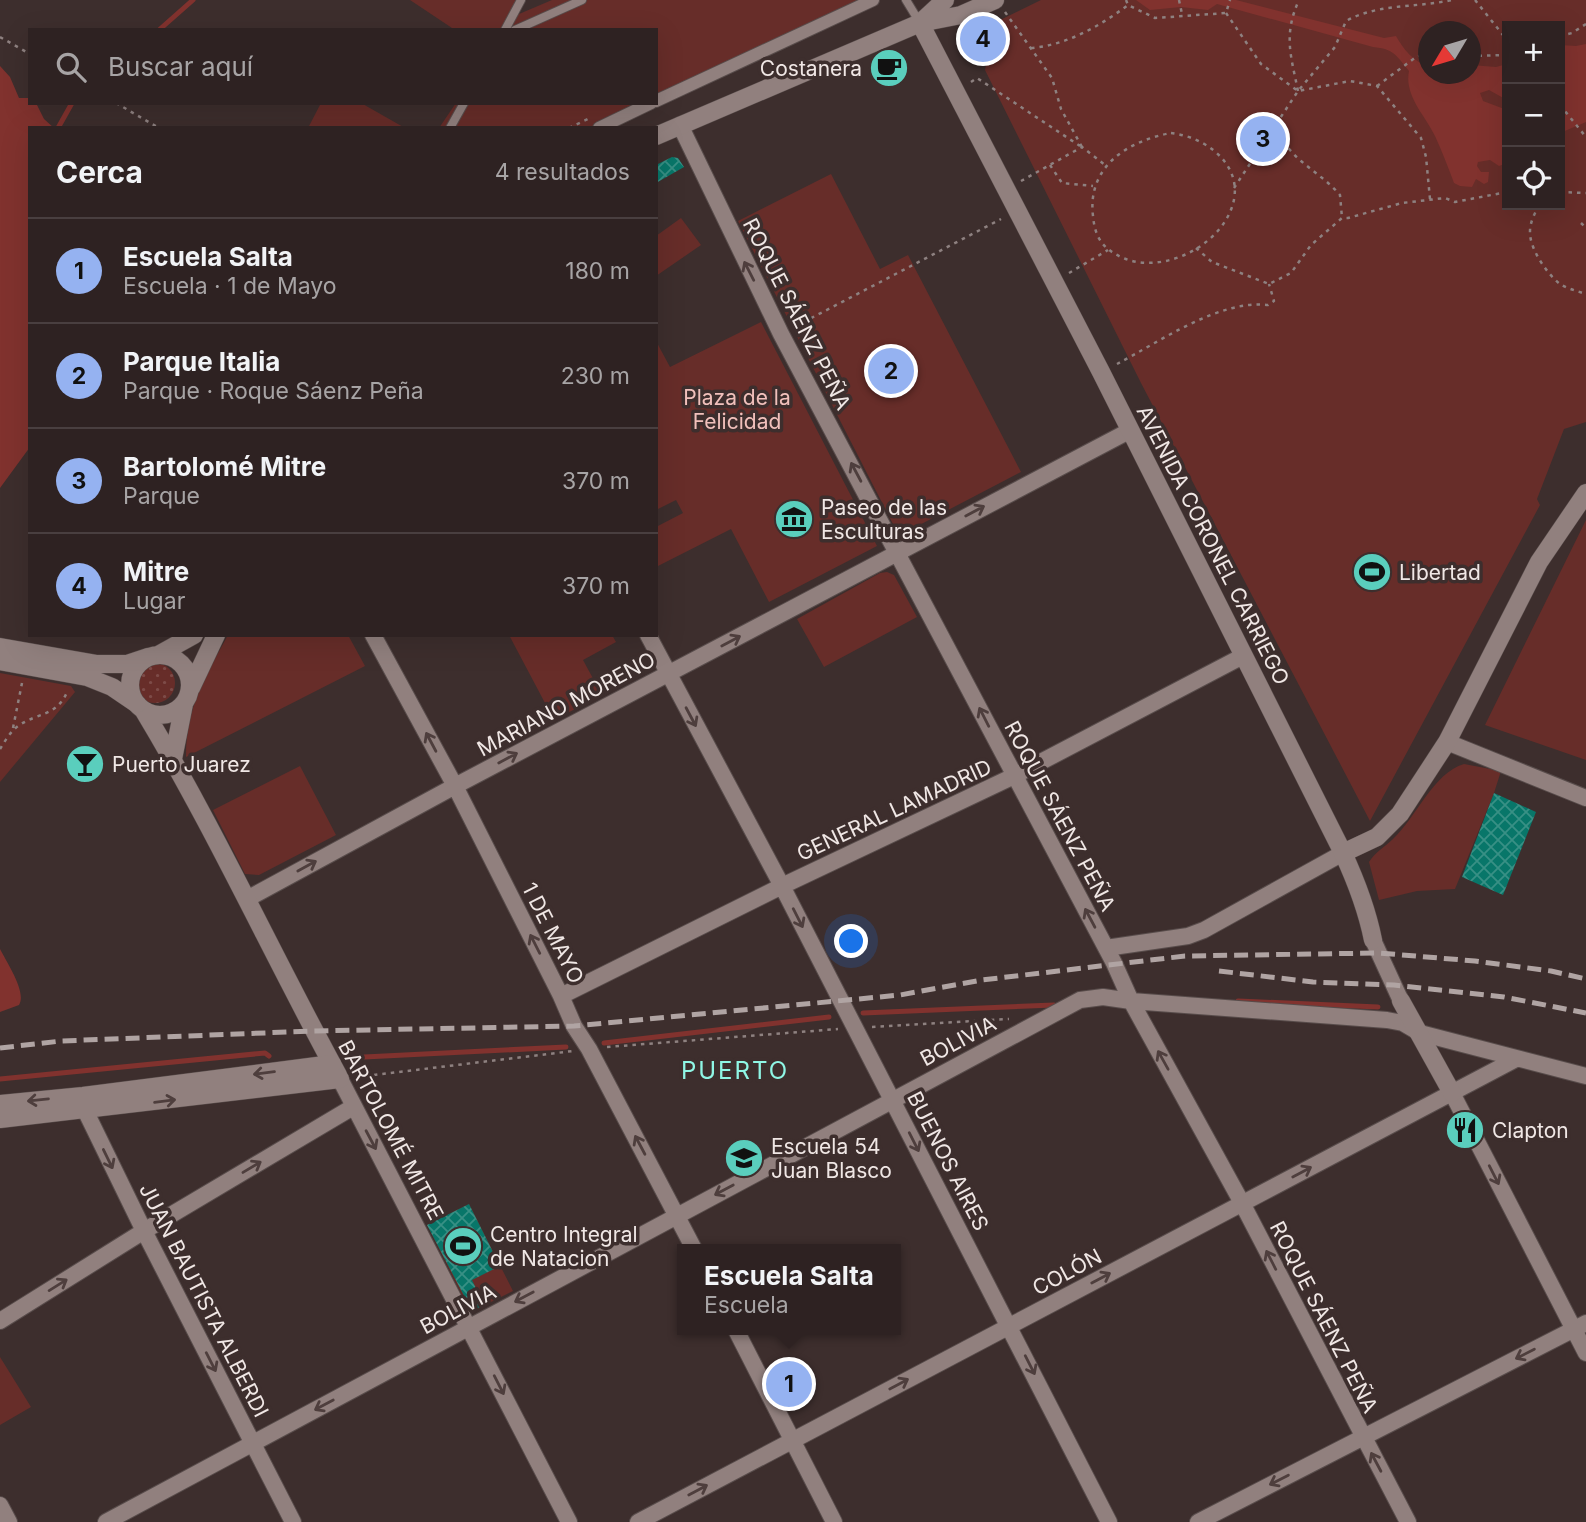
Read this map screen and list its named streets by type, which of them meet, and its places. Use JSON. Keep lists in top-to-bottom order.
{
  "streets": {
    "street": [
      "ROQUE SÁENZ PEÑA",
      "AVENIDA CORONEL CARRIEGO",
      "MARIANO MORENO",
      "GENERAL LAMADRID",
      "1 DE MAYO",
      "BOLIVIA",
      "BARTOLOMÉ MITRE",
      "BUENOS AIRES",
      "COLÓN",
      "JUAN BAUTISTA ALBERDI"
    ]
  },
  "crossings": [
    ["ROQUE SÁENZ PEÑA", "MARIANO MORENO"],
    ["ROQUE SÁENZ PEÑA", "GENERAL LAMADRID"],
    ["ROQUE SÁENZ PEÑA", "BOLIVIA"],
    ["ROQUE SÁENZ PEÑA", "COLÓN"],
    ["AVENIDA CORONEL CARRIEGO", "MARIANO MORENO"],
    ["AVENIDA CORONEL CARRIEGO", "GENERAL LAMADRID"],
    ["AVENIDA CORONEL CARRIEGO", "BOLIVIA"],
    ["AVENIDA CORONEL CARRIEGO", "COLÓN"],
    ["MARIANO MORENO", "1 DE MAYO"],
    ["MARIANO MORENO", "BARTOLOMÉ MITRE"],
    ["MARIANO MORENO", "BUENOS AIRES"],
    ["GENERAL LAMADRID", "1 DE MAYO"],
    ["GENERAL LAMADRID", "BUENOS AIRES"],
    ["1 DE MAYO", "BOLIVIA"],
    ["BOLIVIA", "BARTOLOMÉ MITRE"],
    ["BOLIVIA", "BUENOS AIRES"],
    ["BOLIVIA", "COLÓN"],
    ["BOLIVIA", "JUAN BAUTISTA ALBERDI"],
    ["BUENOS AIRES", "COLÓN"]
  ],
  "one_way": [
    "ROQUE SÁENZ PEÑA",
    "MARIANO MORENO",
    "1 DE MAYO",
    "BOLIVIA",
    "BARTOLOMÉ MITRE",
    "BUENOS AIRES",
    "COLÓN",
    "JUAN BAUTISTA ALBERDI"
  ],
  "districts": ["PUERTO"],
  "parks": ["Plaza de la Felicidad"],
  "places": {
    "cafe": ["Costanera"],
    "museum": ["Paseo de las Esculturas"],
    "sports": ["Libertad", "Centro Integral de Natacion"],
    "bar": ["Puerto Juarez"],
    "restaurant": ["Clapton"],
    "school or university": ["Escuela 54 Juan Blasco"]
  },
  "north": "bottom left",
  "page": {
    "pins": [
      "4",
      "3",
      "2",
      "1"
    ],
    "map_buttons": ["+", "−"],
    "search": "Buscar aquí",
    "heading": ["Cerca", "4 resultados"],
    "list": [
      {
        "mark": "1",
        "name": "Escuela Salta",
        "note": "Escuela · 1 de Mayo",
        "value": "180 m"
      },
      {
        "mark": "2",
        "name": "Parque Italia",
        "note": "Parque · Roque Sáenz Peña",
        "value": "230 m"
      },
      {
        "mark": "3",
        "name": "Bartolomé Mitre",
        "note": "Parque",
        "value": "370 m"
      },
      {
        "mark": "4",
        "name": "Mitre",
        "note": "Lugar",
        "value": "370 m"
      }
    ],
    "popup": ["Escuela Salta", "Escuela"]
  }
}
